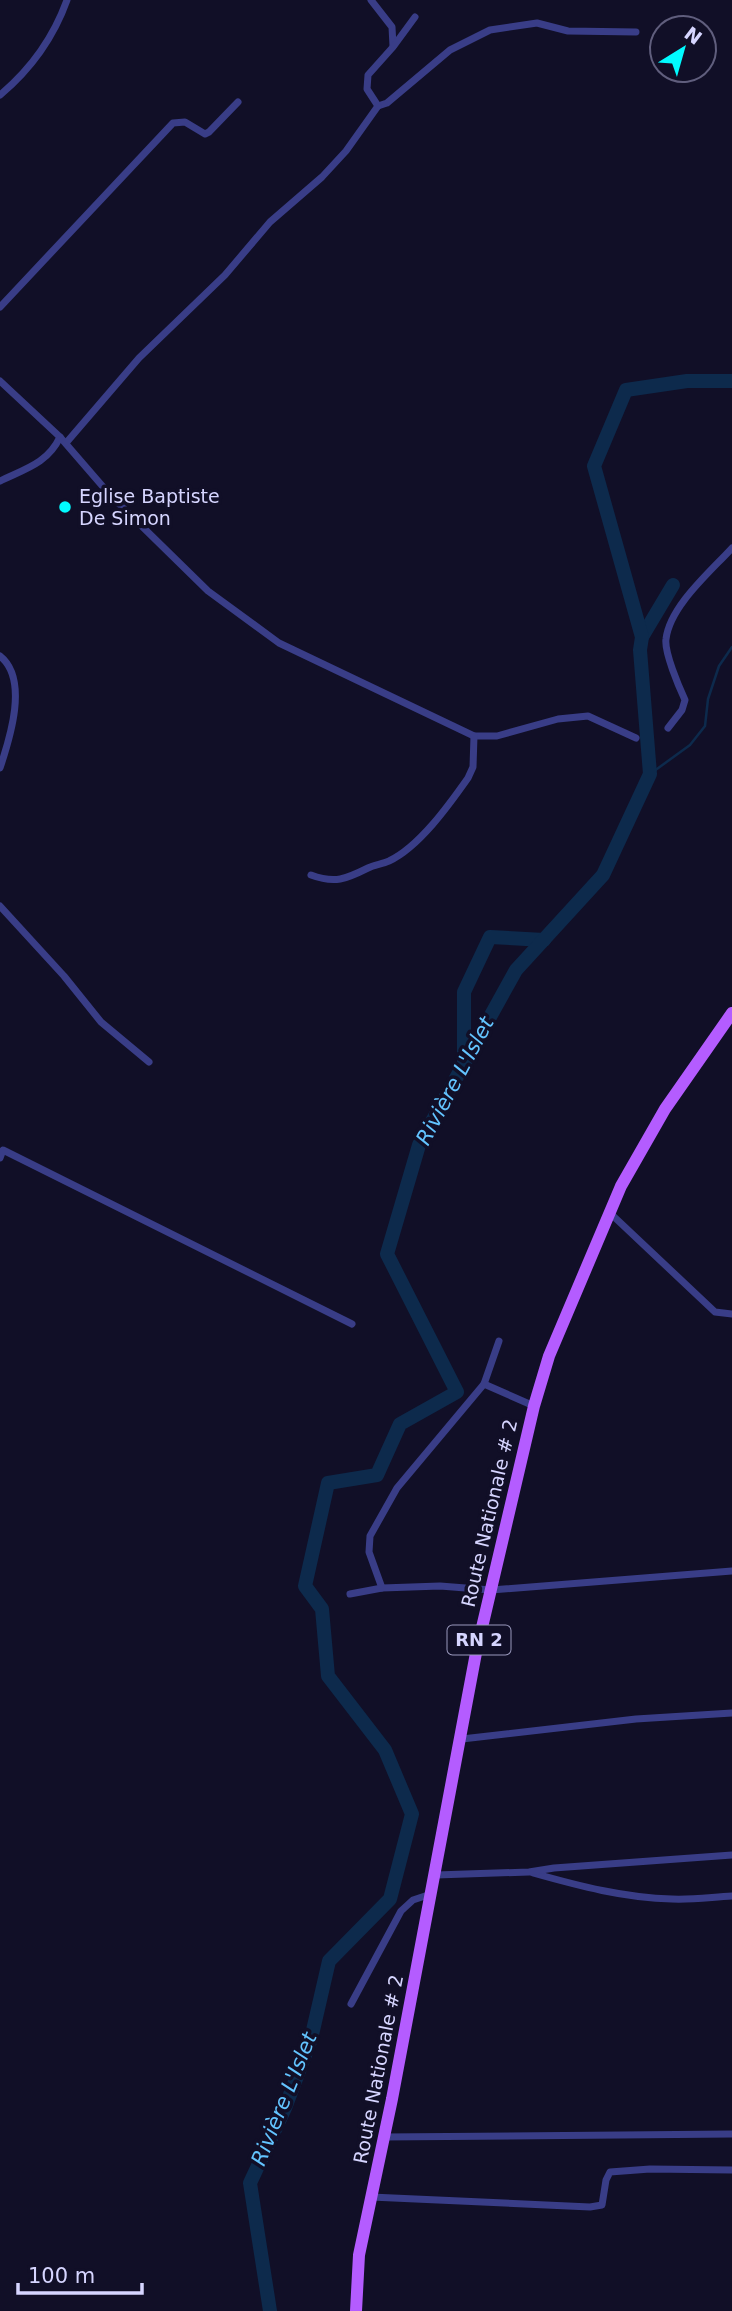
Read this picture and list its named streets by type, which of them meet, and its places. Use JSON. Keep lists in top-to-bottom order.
{
  "streets": {
    "main road": ["Route Nationale # 2", "RN 2"]
  },
  "water": ["Rivière L'Islet"],
  "places": ["Eglise Baptiste De Simon"],
  "scale_bar": "100 m",
  "north": "top right"
}
